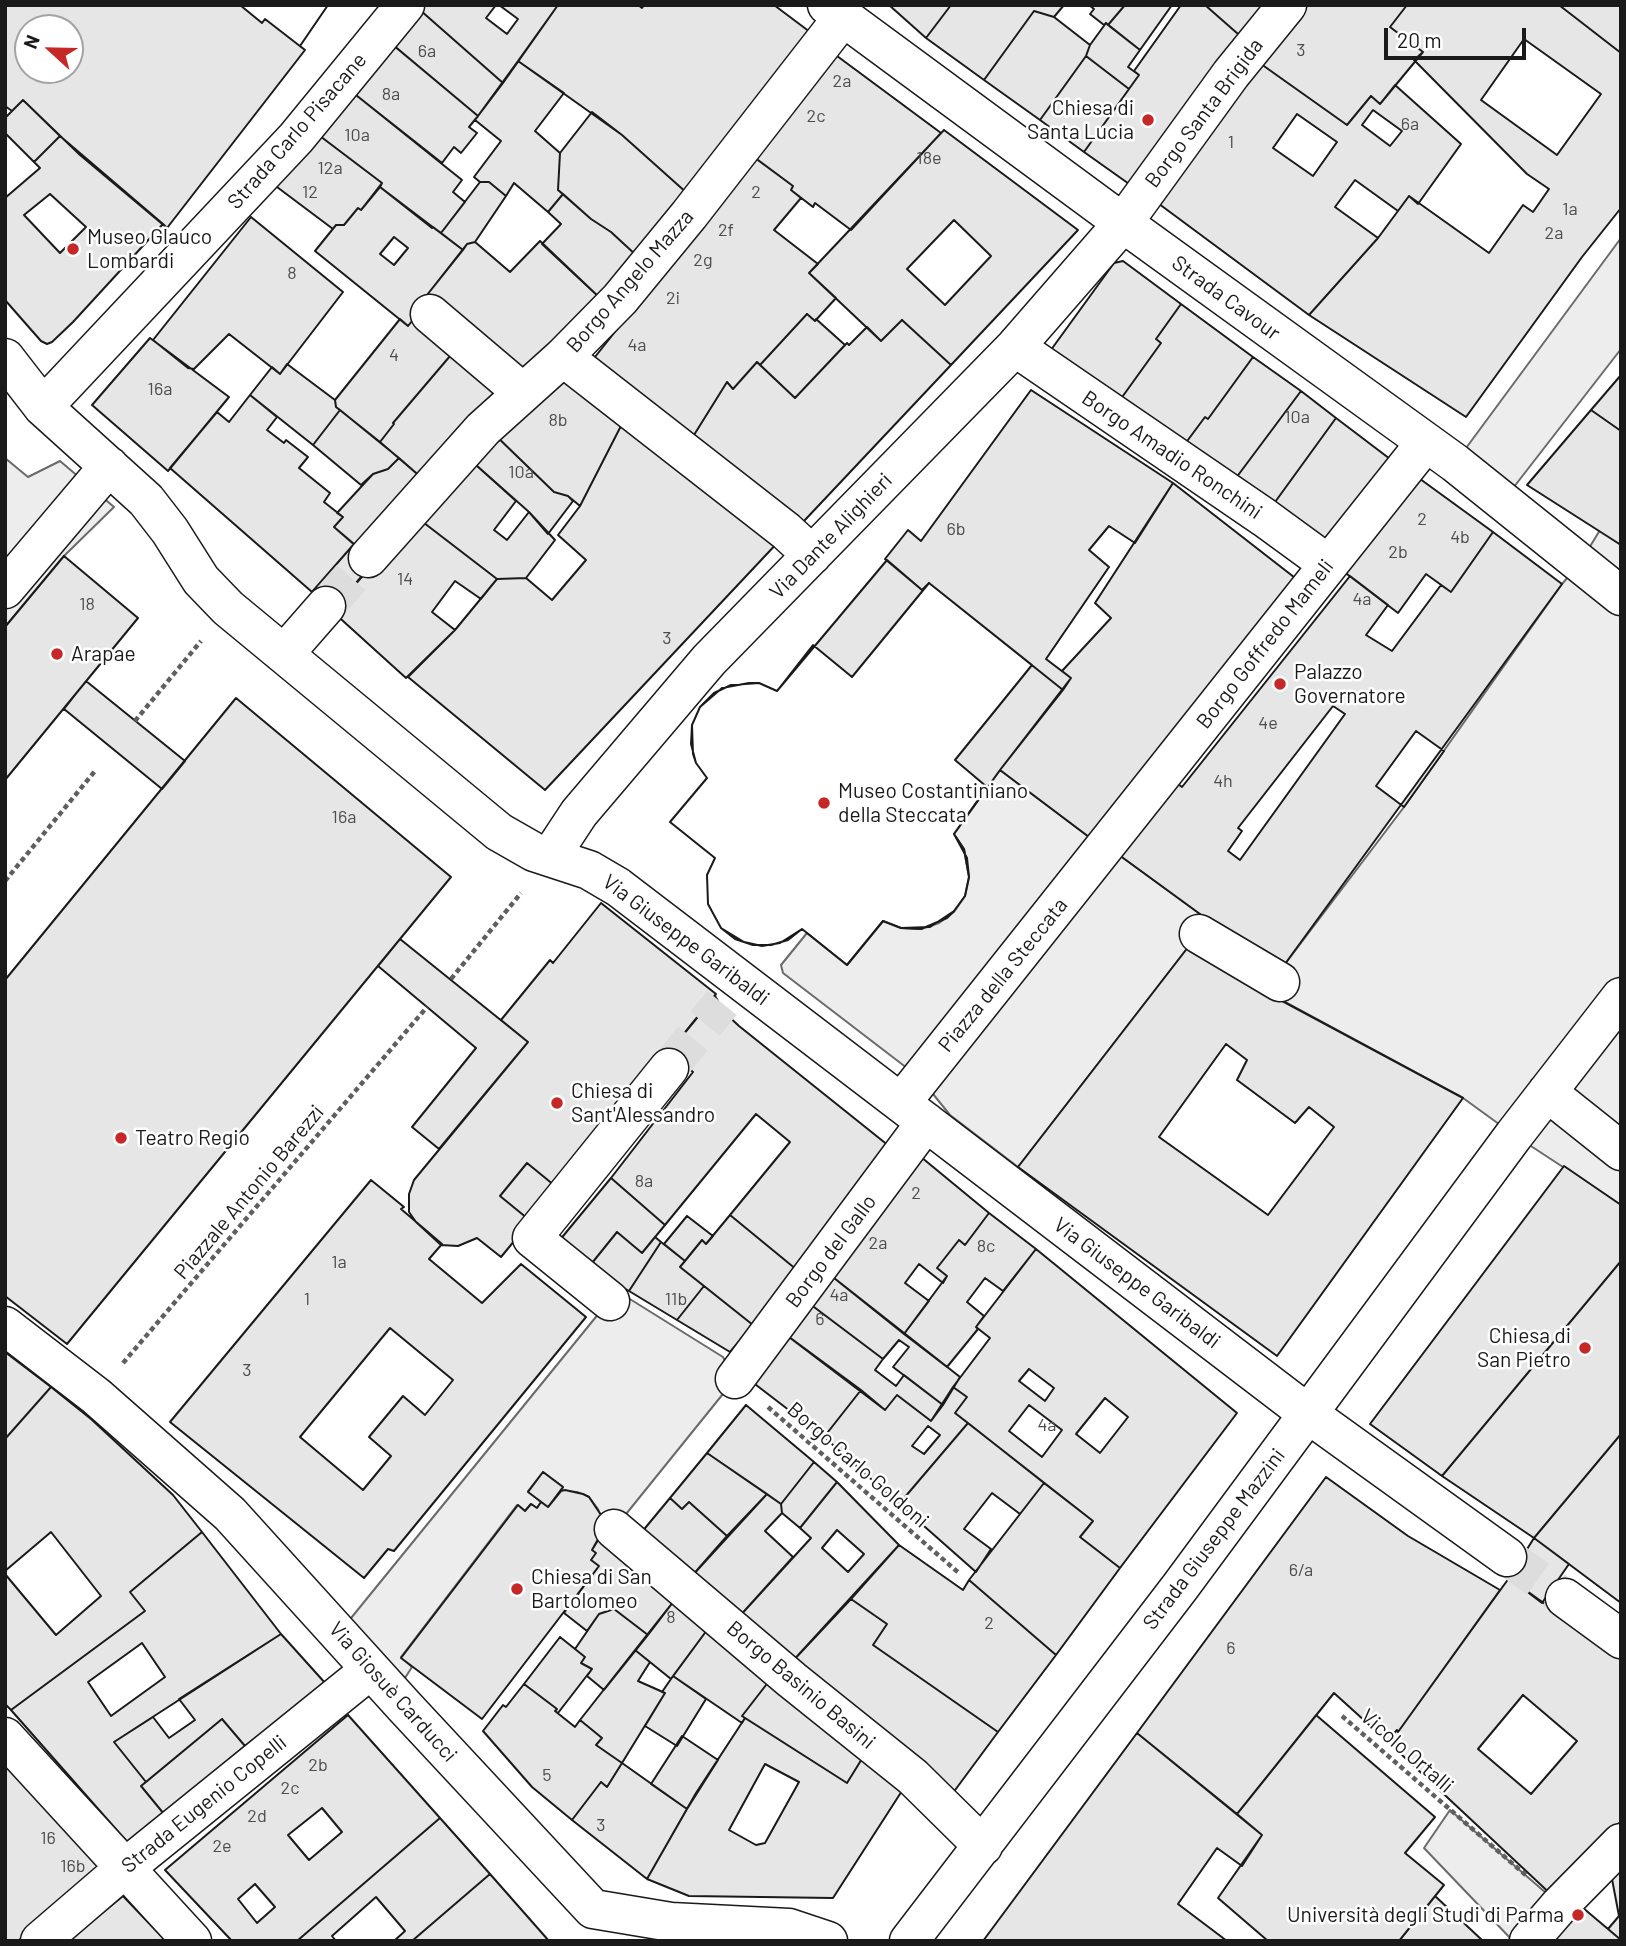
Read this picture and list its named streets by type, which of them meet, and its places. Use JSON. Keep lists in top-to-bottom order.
{
  "streets": {
    "street": [
      "Borgo Santa Brigida",
      "Strada Carlo Pisacane",
      "Borgo Angelo Mazza",
      "Strada Cavour",
      "Borgo Amadio Ronchini",
      "Via Dante Alighieri",
      "Borgo Goffredo Mameli",
      "Via Giuseppe Garibaldi",
      "Piazza della Steccata",
      "Borgo del Gallo",
      "Strada Giuseppe Mazzini",
      "Borgo Basinio Basini",
      "Via Giosuè Carducci",
      "Strada Eugenio Copelli"
    ],
    "path": ["Piazzale Antonio Barezzi", "Borgo Carlo Goldoni", "Vicolo Ortalli"]
  },
  "crossings": [
    ["Borgo Santa Brigida", "Strada Cavour"],
    ["Borgo Santa Brigida", "Via Dante Alighieri"],
    ["Strada Carlo Pisacane", "Via Giuseppe Garibaldi"],
    ["Borgo Angelo Mazza", "Strada Cavour"],
    ["Strada Cavour", "Via Dante Alighieri"],
    ["Strada Cavour", "Borgo Goffredo Mameli"],
    ["Borgo Amadio Ronchini", "Via Dante Alighieri"],
    ["Borgo Amadio Ronchini", "Borgo Goffredo Mameli"],
    ["Via Dante Alighieri", "Via Giuseppe Garibaldi"],
    ["Borgo Goffredo Mameli", "Piazza della Steccata"],
    ["Via Giuseppe Garibaldi", "Piazza della Steccata"],
    ["Via Giuseppe Garibaldi", "Borgo del Gallo"],
    ["Via Giuseppe Garibaldi", "Strada Giuseppe Mazzini"],
    ["Piazza della Steccata", "Borgo del Gallo"],
    ["Piazzale Antonio Barezzi", "Via Giosuè Carducci"],
    ["Borgo del Gallo", "Borgo Carlo Goldoni"],
    ["Strada Giuseppe Mazzini", "Borgo Basinio Basini"],
    ["Via Giosuè Carducci", "Strada Eugenio Copelli"]
  ],
  "places": [
    "Chiesa di Santa Lucia",
    "Museo Glauco Lombardi",
    "Arapae",
    "Palazzo Governatore",
    "Museo Costantiniano della Steccata",
    "Chiesa di Sant'Alessandro",
    "Teatro Regio",
    "Chiesa di San Pietro",
    "Chiesa di San Bartolomeo",
    "Università degli Studi di Parma"
  ],
  "house_numbers": [
    "3",
    "6a",
    "2a",
    "8a",
    "2c",
    "6a",
    "10a",
    "1",
    "18e",
    "12a",
    "12",
    "2",
    "1a",
    "2f",
    "2a",
    "2g",
    "8",
    "2i",
    "4a",
    "4",
    "16a",
    "10a",
    "8b",
    "10a",
    "2",
    "6b",
    "4b",
    "2b",
    "14",
    "4a",
    "18",
    "3",
    "4e",
    "4h",
    "16a",
    "8a",
    "2",
    "2a",
    "8c",
    "1a",
    "4a",
    "1",
    "11b",
    "6",
    "3",
    "4a",
    "6/a",
    "8",
    "2",
    "6",
    "2b",
    "5",
    "2c",
    "2d",
    "3",
    "16",
    "2e",
    "16b"
  ],
  "scale_bar": "20 m",
  "north": "left"
}
